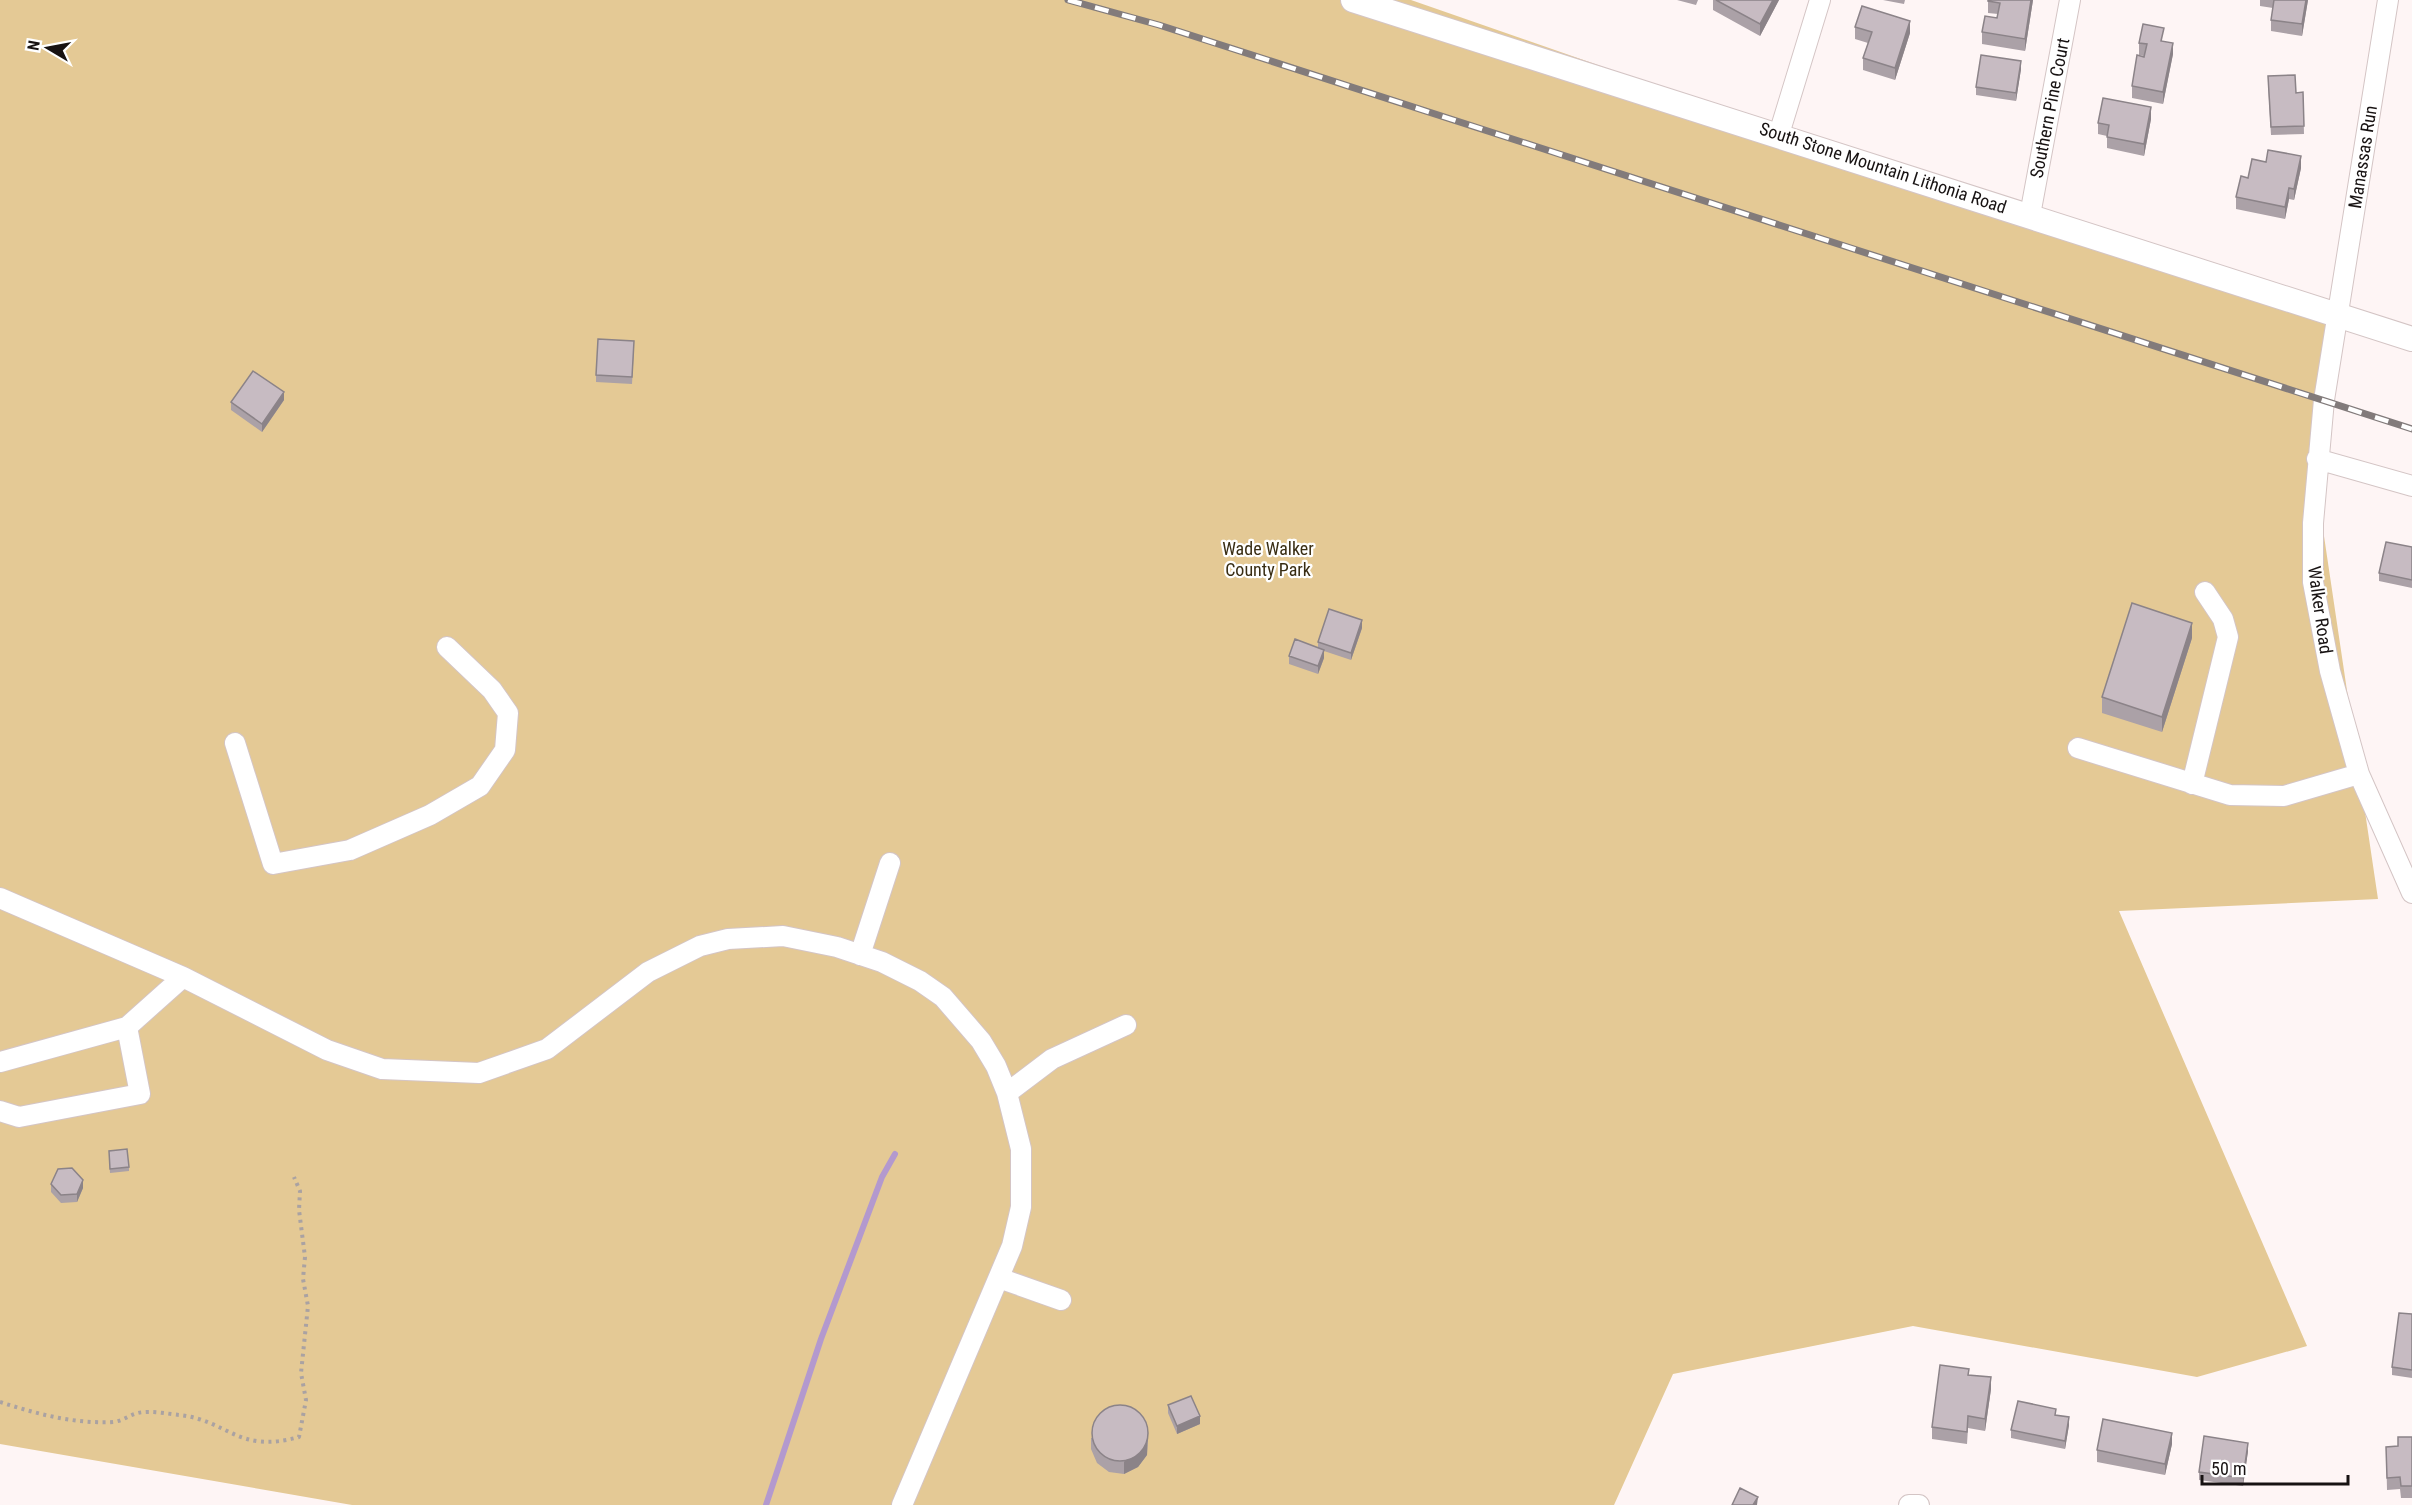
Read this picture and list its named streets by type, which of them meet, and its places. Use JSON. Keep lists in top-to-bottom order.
{
  "streets": {
    "main road": ["South Stone Mountain Lithonia Road"],
    "street": ["Southern Pine Court", "Manassas Run", "Walker Road"]
  },
  "crossings": [
    ["Southern Pine Court", "South Stone Mountain Lithonia Road"],
    ["Manassas Run", "South Stone Mountain Lithonia Road"],
    ["Manassas Run", "Walker Road"],
    ["South Stone Mountain Lithonia Road", "Walker Road"]
  ],
  "parks": ["Wade Walker County Park"],
  "scale_bar": "50 m",
  "north": "left"
}
